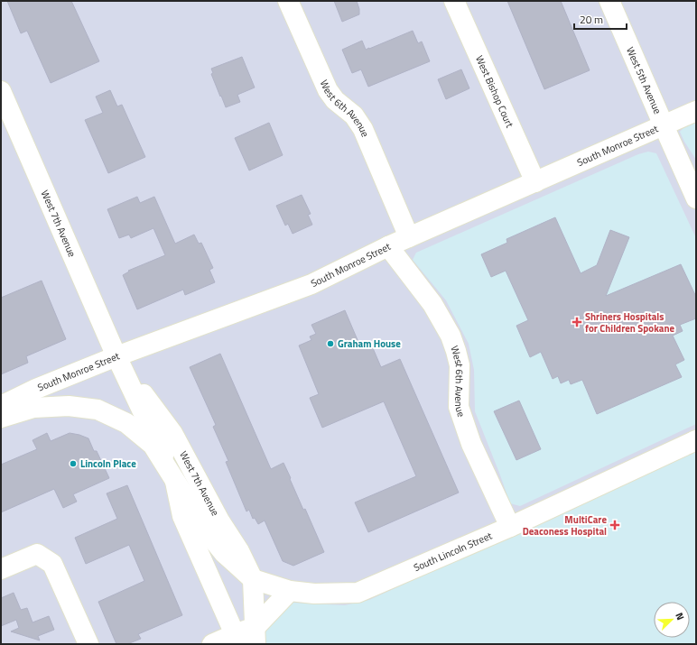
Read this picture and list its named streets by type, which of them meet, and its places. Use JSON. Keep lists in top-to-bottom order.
{
  "streets": {
    "street": [
      "West 5th Avenue",
      "West Bishop Court",
      "West 6th Avenue",
      "South Monroe Street",
      "West 7th Avenue",
      "South Lincoln Street"
    ]
  },
  "crossings": [
    ["West 5th Avenue", "South Monroe Street"],
    ["West Bishop Court", "South Monroe Street"],
    ["West 6th Avenue", "South Monroe Street"],
    ["West 6th Avenue", "South Lincoln Street"],
    ["South Monroe Street", "West 7th Avenue"],
    ["West 7th Avenue", "South Lincoln Street"]
  ],
  "places": {
    "health": ["Shriners Hospitals for Children Spokane", "MultiCare Deaconess Hospital"],
    "other": ["Graham House", "Lincoln Place"]
  },
  "scale_bar": "20 m",
  "north": "top right"
}
